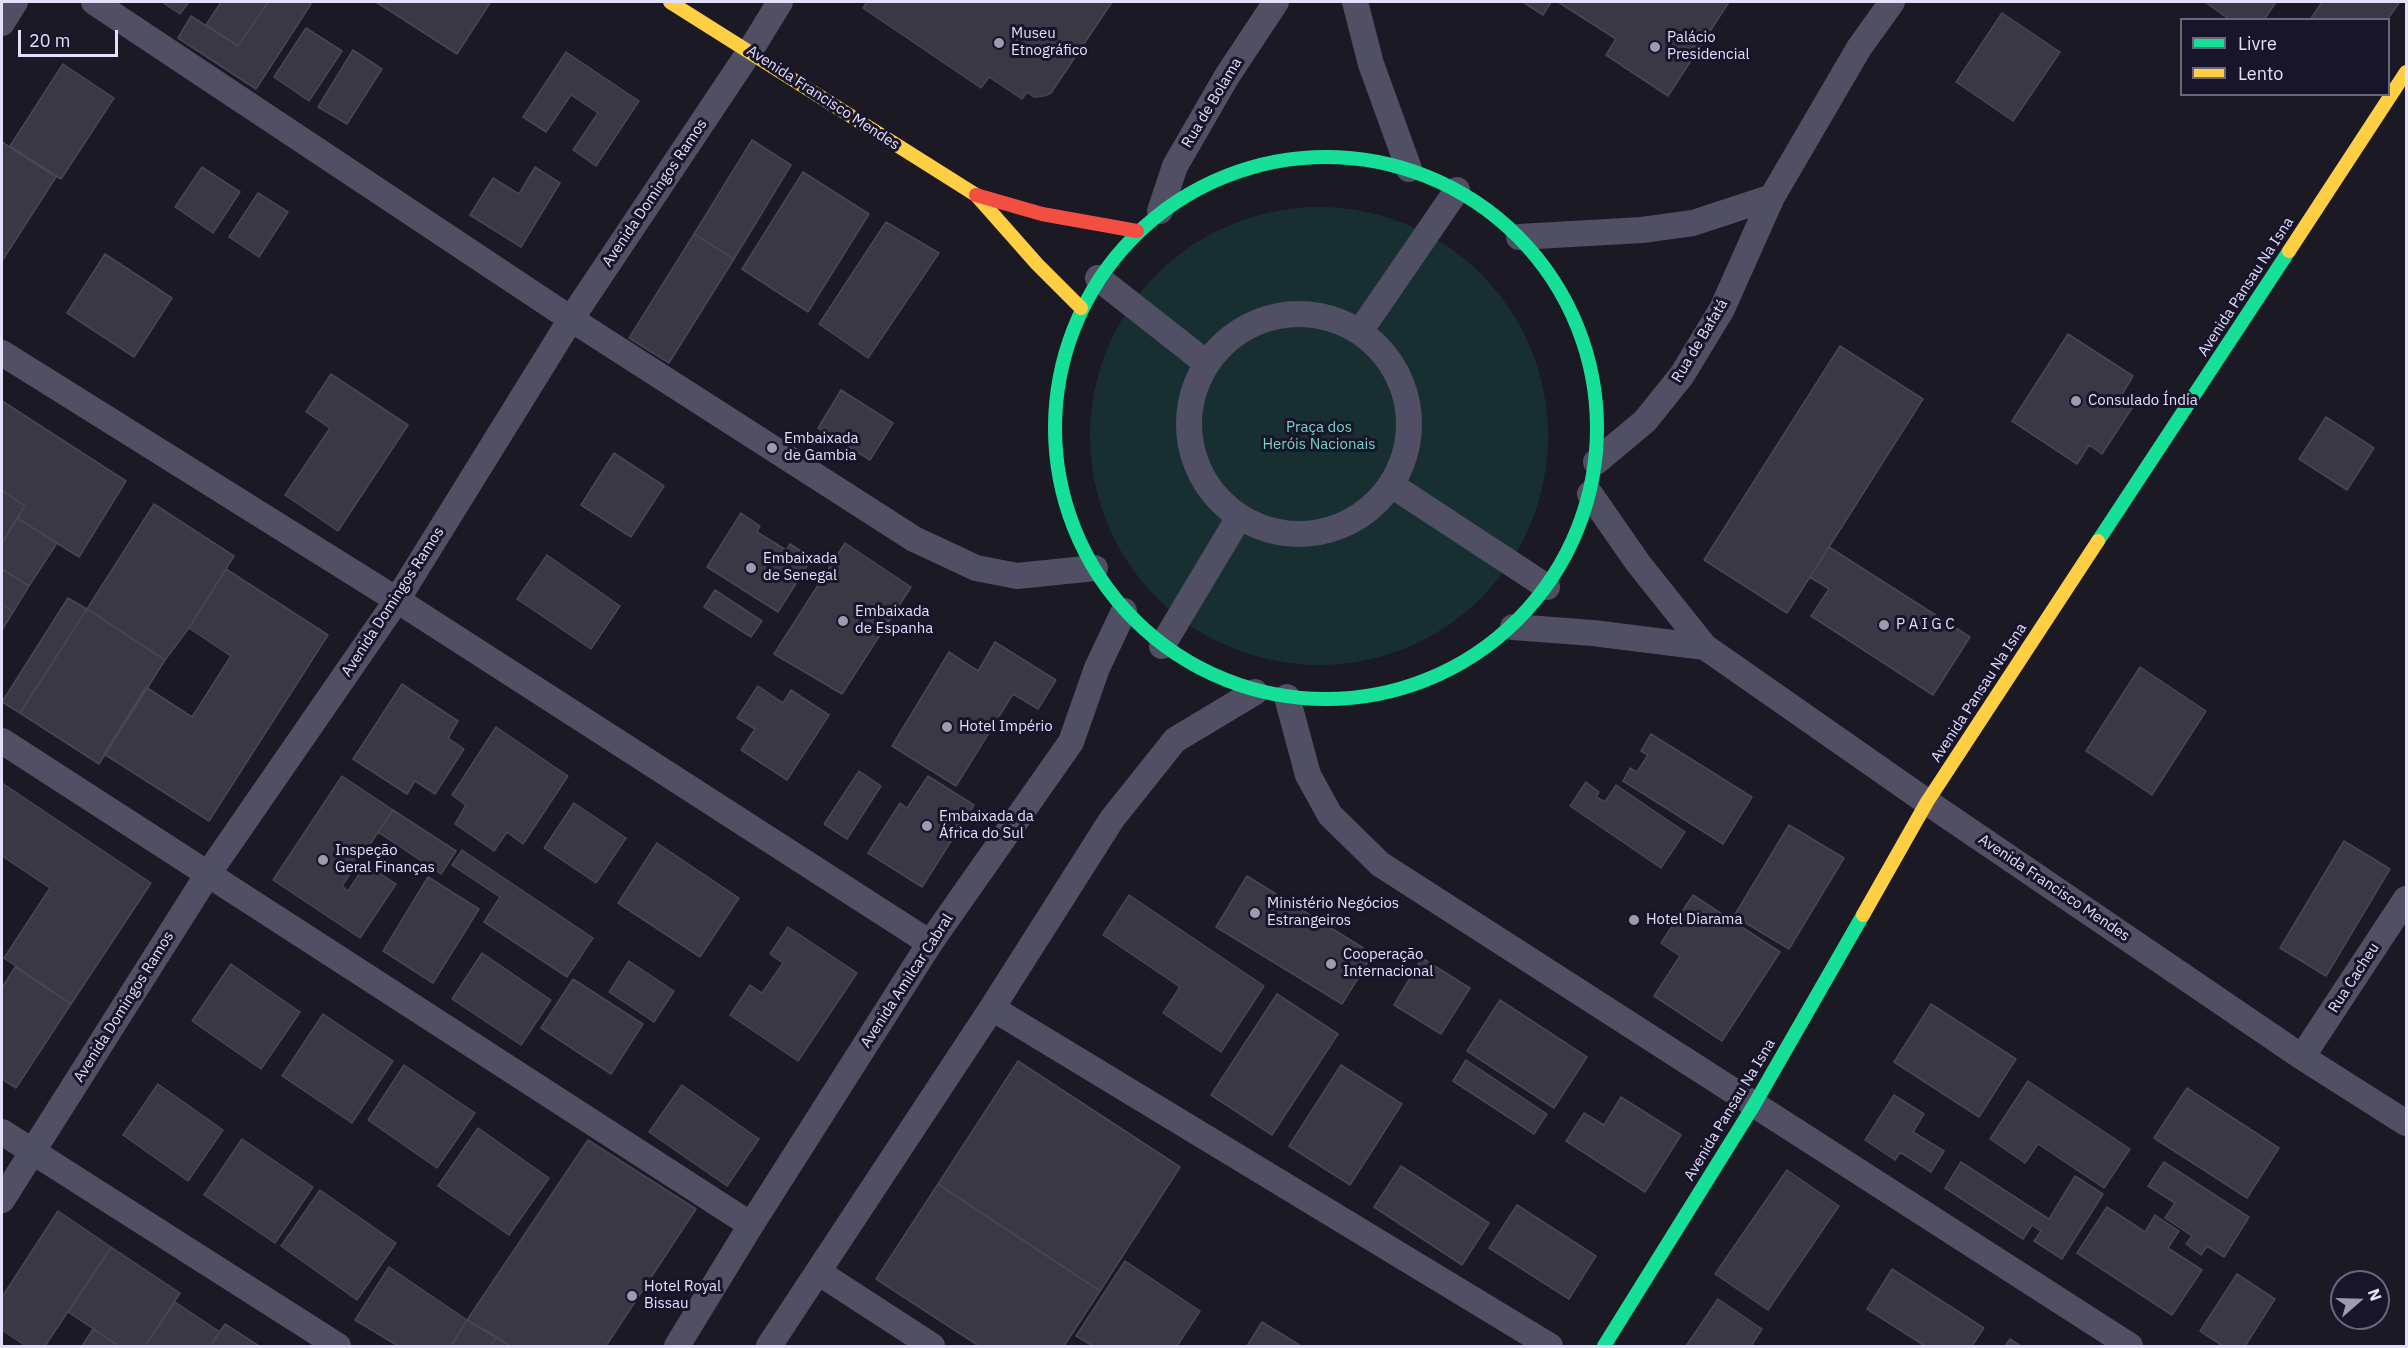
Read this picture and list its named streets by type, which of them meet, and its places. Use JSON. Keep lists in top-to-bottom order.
{
  "streets": {
    "main road": ["Avenida Francisco Mendes", "Avenida Pansau Na Isna"],
    "street": [
      "Rua de Bolama",
      "Avenida Domingos Ramos",
      "Rua de Bafatá",
      "Rua Cacheu",
      "Avenida Amilcar Cabral"
    ]
  },
  "crossings": [
    ["Avenida Francisco Mendes", "Avenida Domingos Ramos"],
    ["Avenida Francisco Mendes", "Avenida Pansau Na Isna"],
    ["Avenida Francisco Mendes", "Rua Cacheu"]
  ],
  "parks": ["Praça dos Heróis Nacionais"],
  "places": [
    "Museu Etnográfico",
    "Palácio Presidencial",
    "Consulado Índia",
    "Embaixada de Gambia",
    "Embaixada de Senegal",
    "Embaixada de Espanha",
    "P A I G C",
    "Hotel Império",
    "Embaixada da África do Sul",
    "Inspeção Geral Finanças",
    "Ministério Negócios Estrangeiros",
    "Hotel Diarama",
    "Cooperação Internacional",
    "Hotel Royal Bissau"
  ],
  "legend": ["Livre", "Lento"],
  "scale_bar": "20 m",
  "north": "right"
}
